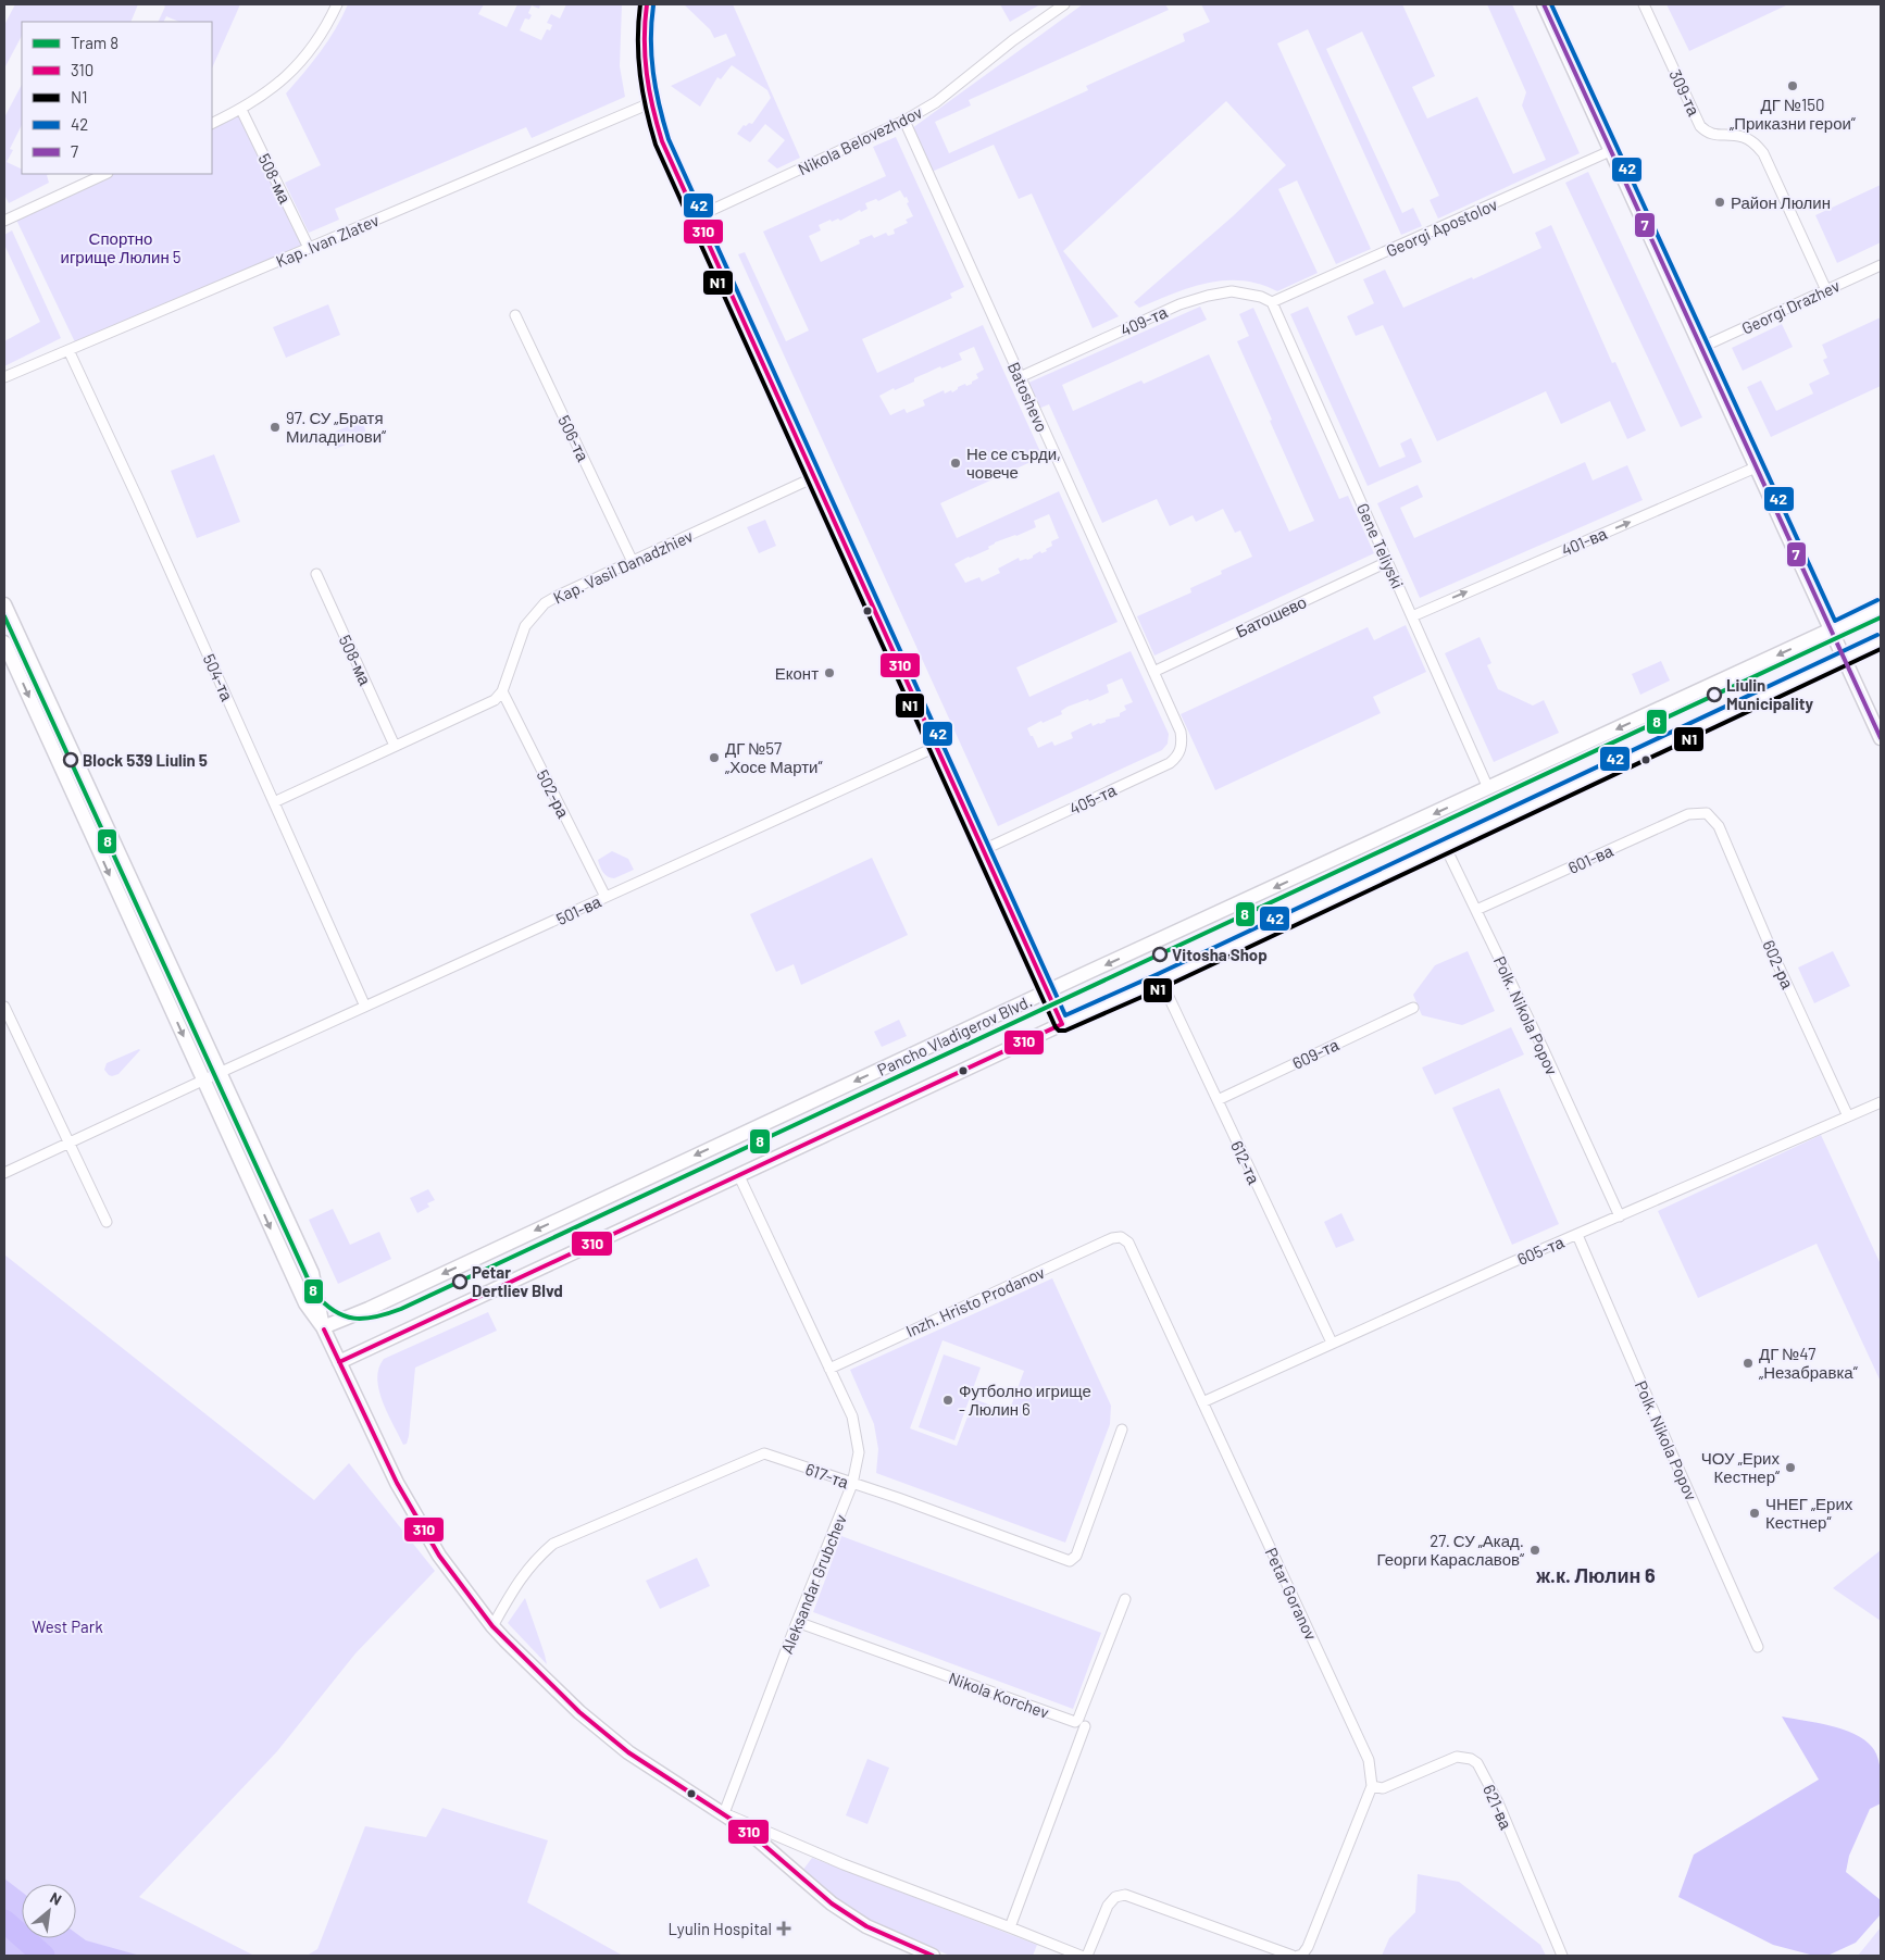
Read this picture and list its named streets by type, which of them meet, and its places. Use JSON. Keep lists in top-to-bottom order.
{
  "streets": {
    "main road": ["Pancho Vladigerov Blvd."],
    "street": [
      "309-та",
      "Nikola Belovezhdov",
      "508-ма",
      "Georgi Apostolov",
      "Kap. Ivan Zlatev",
      "Georgi Drazhev",
      "409-та",
      "Batoshevo",
      "506-та",
      "401-ва",
      "Gene Teliyski",
      "Kap. Vasil Danadzhiev",
      "Батошево",
      "504-та",
      "502-ра",
      "405-та",
      "601-ва",
      "501-ва",
      "602-ра",
      "Polk. Nikola Popov",
      "609-та",
      "612-та",
      "605-та",
      "Inzh. Hristo Prodanov",
      "617-та",
      "Aleksandar Grubchev",
      "Petar Goranov",
      "Nikola Korchev",
      "621-ва"
    ]
  },
  "crossings": [
    ["309-та", "Georgi Drazhev"],
    ["Nikola Belovezhdov", "Batoshevo"],
    ["508-ма", "Kap. Ivan Zlatev"],
    ["Georgi Apostolov", "409-та"],
    ["Georgi Apostolov", "Gene Teliyski"],
    ["Kap. Ivan Zlatev", "504-та"],
    ["409-та", "Batoshevo"],
    ["409-та", "Gene Teliyski"],
    ["Batoshevo", "Батошево"],
    ["Batoshevo", "405-та"],
    ["506-та", "Kap. Vasil Danadzhiev"],
    ["401-ва", "Gene Teliyski"],
    ["Gene Teliyski", "Батошево"],
    ["Gene Teliyski", "Pancho Vladigerov Blvd."],
    ["Kap. Vasil Danadzhiev", "502-ра"],
    ["504-та", "501-ва"],
    ["502-ра", "501-ва"],
    ["601-ва", "602-ра"],
    ["601-ва", "Polk. Nikola Popov"],
    ["602-ра", "605-та"],
    ["Polk. Nikola Popov", "605-та"],
    ["609-та", "612-та"],
    ["612-та", "605-та"],
    ["605-та", "Petar Goranov"],
    ["Inzh. Hristo Prodanov", "Aleksandar Grubchev"],
    ["Inzh. Hristo Prodanov", "Petar Goranov"],
    ["617-та", "Aleksandar Grubchev"],
    ["Aleksandar Grubchev", "Nikola Korchev"],
    ["Petar Goranov", "621-ва"]
  ],
  "one_way": ["401-ва"],
  "districts": ["ж.к. Люлин 6"],
  "parks": ["Спортно игрище Люлин 5", "West Park"],
  "places": {
    "other": [
      "ДГ №150 „Приказни герои“",
      "Район Люлин",
      "97. СУ „Братя Миладинови“",
      "Не се сърди, човече",
      "Еконт",
      "Liulin Municipality",
      "ДГ №57 „Хосе Марти“",
      "Block 539 Liulin 5",
      "Vitosha Shop",
      "Petar Dertliev Blvd",
      "ДГ №47 „Незабравка“",
      "Футболно игрище - Люлин 6",
      "ЧОУ „Ерих Кестнер“",
      "ЧНЕГ „Ерих Кестнер“",
      "27. СУ „Акад. Георги Караславов“"
    ],
    "health": ["Lyulin Hospital"]
  },
  "lines": [
    "transit line 310",
    "transit line N1",
    "transit line 42",
    "transit line 7",
    "tram line 8"
  ],
  "legend": [
    "Tram 8",
    "310",
    "N1",
    "42",
    "7"
  ],
  "north": "top right"
}
